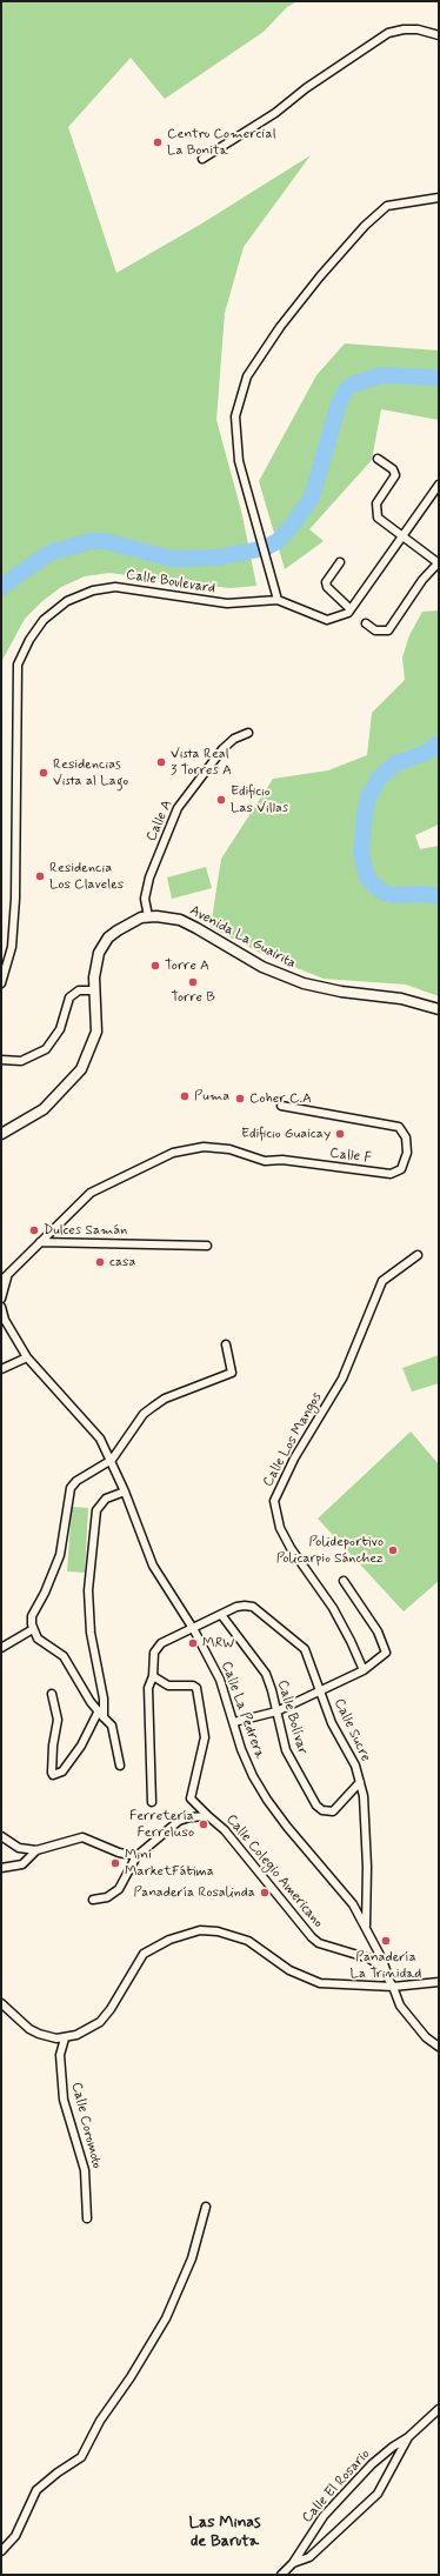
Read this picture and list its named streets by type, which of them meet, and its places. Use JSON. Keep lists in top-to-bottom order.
{
  "streets": {
    "street": [
      "Calle Boulevard",
      "Calle A",
      "Avenida La Guairita",
      "Calle F",
      "Calle Los Mangos",
      "Calle La Pedrera",
      "Calle Bolívar",
      "Calle Sucre",
      "Calle Colegio Americano",
      "Calle Coromoto",
      "Calle El Rosario"
    ]
  },
  "crossings": [
    ["Calle A", "Avenida La Guairita"],
    ["Calle La Pedrera", "Calle Sucre"],
    ["Calle La Pedrera", "Calle Colegio Americano"],
    ["Calle Bolívar", "Calle Sucre"]
  ],
  "districts": ["Las Minas de Baruta"],
  "places": [
    "Centro Comercial La Bonita",
    "Vista Real 3 Torres A",
    "Residencias Vista al Lago",
    "Edificio Las Villas",
    "Residencia Los Claveles",
    "Torre A",
    "Torre B",
    "Puma",
    "Coher C.A",
    "Edificio Guaicay",
    "Dulces Samán",
    "casa",
    "Polideportivo Policarpio Sánchez",
    "MRW",
    "Ferretería Ferreluso",
    "Mini MarketFátima",
    "Panadería Rosalinda",
    "Panadería La Trinidad"
  ]
}
